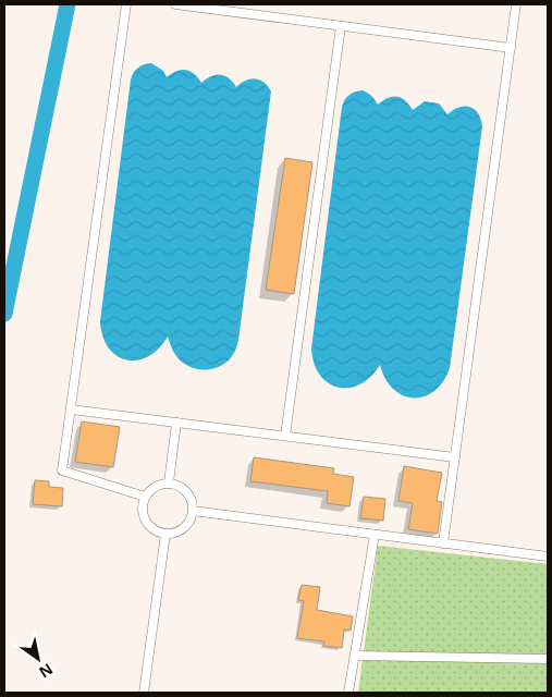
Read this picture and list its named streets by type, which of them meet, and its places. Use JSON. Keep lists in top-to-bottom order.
{
  "north": "bottom right"
}
